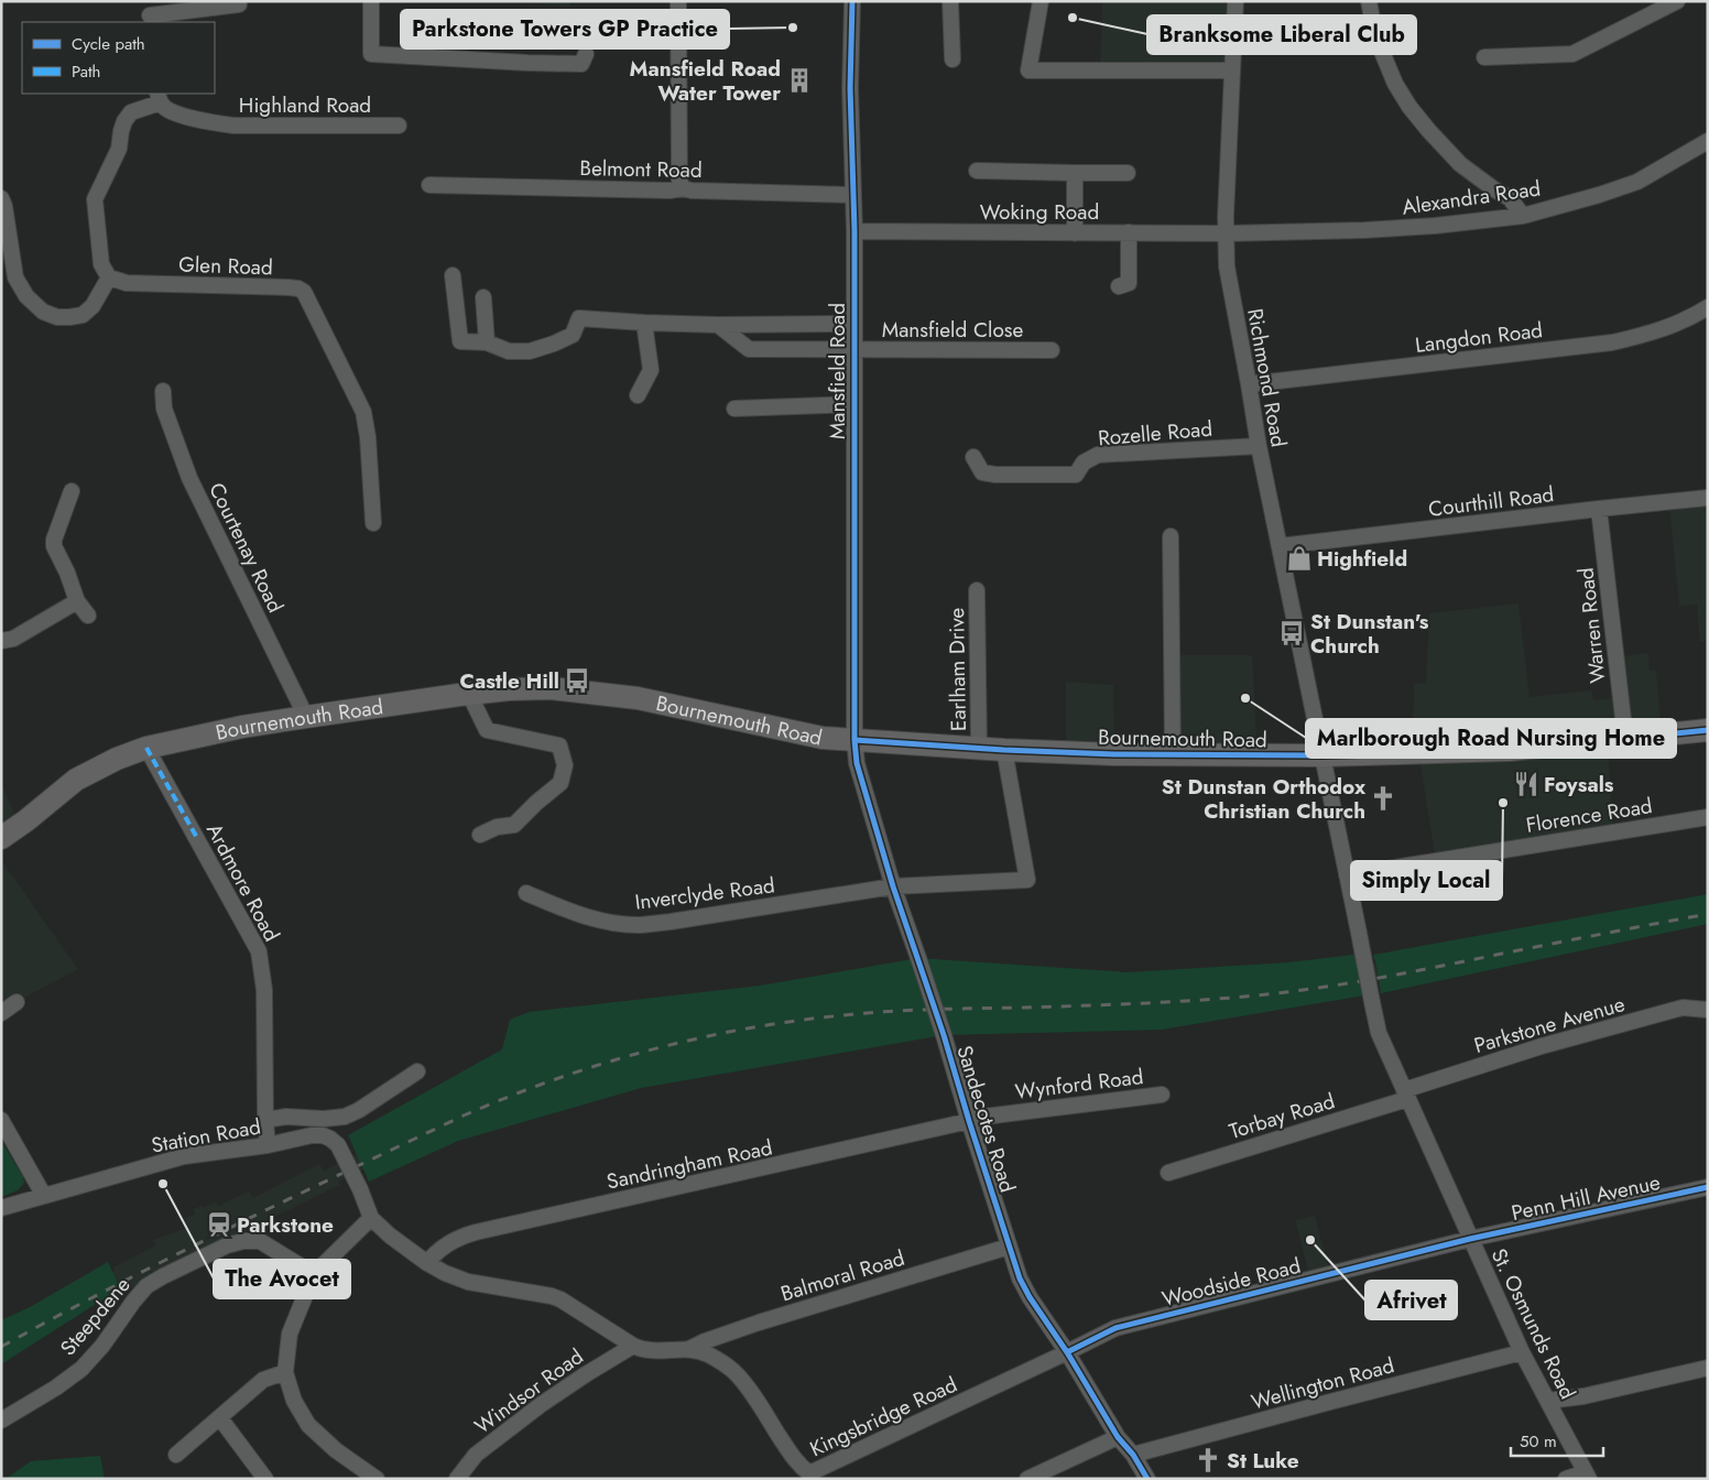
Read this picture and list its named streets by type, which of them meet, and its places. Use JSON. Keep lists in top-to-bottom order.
{
  "streets": {
    "highway": ["Bournemouth Road"],
    "street": [
      "Highland Road",
      "Belmont Road",
      "Alexandra Road",
      "Woking Road",
      "Glen Road",
      "Mansfield Close",
      "Langdon Road",
      "Mansfield Road",
      "Richmond Road",
      "Rozelle Road",
      "Courthill Road",
      "Courtenay Road",
      "Warren Road",
      "Earlham Drive",
      "Florence Road",
      "Ardmore Road",
      "Inverclyde Road",
      "Parkstone Avenue",
      "Wynford Road",
      "Torbay Road",
      "Sandecotes Road",
      "Station Road",
      "Sandringham Road",
      "Penn Hill Avenue",
      "Balmoral Road",
      "Woodside Road",
      "Steepdene",
      "St. Osmunds Road",
      "Wellington Road",
      "Windsor Road",
      "Kingsbridge Road"
    ]
  },
  "crossings": [
    ["Belmont Road", "Mansfield Road"],
    ["Alexandra Road", "Woking Road"],
    ["Alexandra Road", "Richmond Road"],
    ["Woking Road", "Mansfield Road"],
    ["Woking Road", "Richmond Road"],
    ["Mansfield Close", "Mansfield Road"],
    ["Langdon Road", "Richmond Road"],
    ["Mansfield Road", "Bournemouth Road"],
    ["Mansfield Road", "Sandecotes Road"],
    ["Richmond Road", "Rozelle Road"],
    ["Richmond Road", "Courthill Road"],
    ["Richmond Road", "Bournemouth Road"],
    ["Richmond Road", "Florence Road"],
    ["Richmond Road", "St. Osmunds Road"],
    ["Courthill Road", "Warren Road"],
    ["Courtenay Road", "Bournemouth Road"],
    ["Warren Road", "Bournemouth Road"],
    ["Earlham Drive", "Bournemouth Road"],
    ["Bournemouth Road", "Ardmore Road"],
    ["Bournemouth Road", "Inverclyde Road"],
    ["Bournemouth Road", "Sandecotes Road"],
    ["Florence Road", "St. Osmunds Road"],
    ["Ardmore Road", "Station Road"],
    ["Inverclyde Road", "Sandecotes Road"],
    ["Parkstone Avenue", "Torbay Road"],
    ["Parkstone Avenue", "St. Osmunds Road"],
    ["Wynford Road", "Sandecotes Road"],
    ["Wynford Road", "Sandringham Road"],
    ["Torbay Road", "St. Osmunds Road"],
    ["Sandecotes Road", "Sandringham Road"],
    ["Sandecotes Road", "Balmoral Road"],
    ["Sandecotes Road", "Woodside Road"],
    ["Sandecotes Road", "Wellington Road"],
    ["Sandecotes Road", "Kingsbridge Road"],
    ["Station Road", "Kingsbridge Road"],
    ["Sandringham Road", "Kingsbridge Road"],
    ["Penn Hill Avenue", "Woodside Road"],
    ["Penn Hill Avenue", "St. Osmunds Road"],
    ["Balmoral Road", "Kingsbridge Road"],
    ["Woodside Road", "St. Osmunds Road"],
    ["Woodside Road", "Kingsbridge Road"],
    ["St. Osmunds Road", "Wellington Road"],
    ["Windsor Road", "Kingsbridge Road"]
  ],
  "places": {
    "other": [
      "Branksome Liberal Club",
      "Parkstone Towers GP Practice",
      "Marlborough Road Nursing Home",
      "Simply Local",
      "The Avocet",
      "Afrivet"
    ],
    "building": ["Mansfield Road Water Tower"],
    "shop": ["Highfield"],
    "bus stop": ["St Dunstan's Church", "Castle Hill"],
    "restaurant": ["Foysals"],
    "church": ["St Dunstan Orthodox Christian Church", "St Luke"],
    "station": ["Parkstone"]
  },
  "legend": ["Cycle path", "Path"],
  "scale_bar": "50 m"
}
